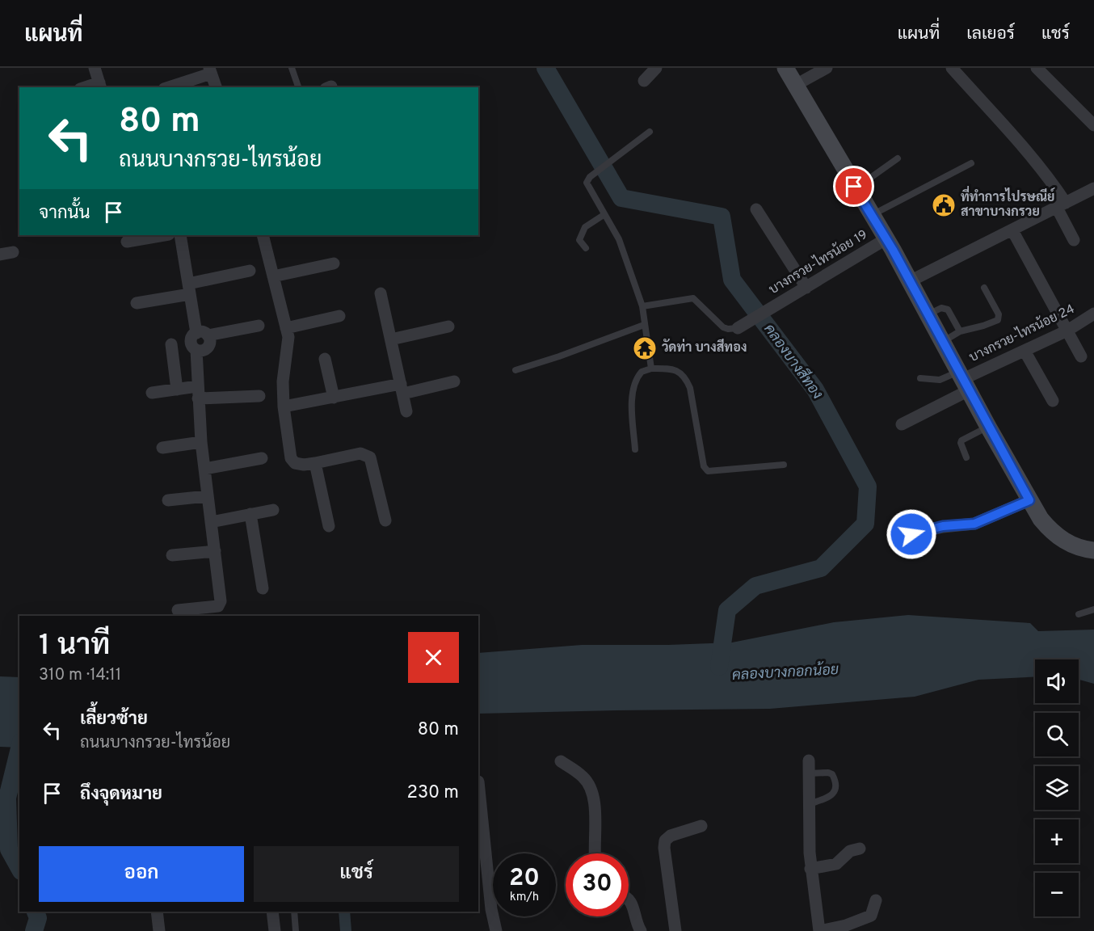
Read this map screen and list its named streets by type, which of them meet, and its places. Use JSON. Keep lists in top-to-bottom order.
{
  "streets": {
    "street": ["บางกรวย-ไทรน้อย 19", "บางกรวย-ไทรน้อย 24"]
  },
  "water": ["คลองบางสีทอง", "คลองบางกอกน้อย"],
  "places": {
    "public building": ["ที่ทำการไปรษณีย์ สาขาบางกรวย"],
    "temple": ["วัดท่า บางสีทอง"]
  },
  "page": {
    "header": "แผนที่",
    "nav": ["แผนที่", "เลเยอร์", "แชร์"],
    "turn": ["80 m", "ถนนบางกรวย-ไทรน้อย"],
    "then": "จากนั้น",
    "heading": ["1 นาที", "310 m · 14:11"],
    "map_buttons": ["+", "−"],
    "list": [
      {
        "name": "เลี้ยวซ้าย",
        "note": "ถนนบางกรวย-ไทรน้อย",
        "value": "80 m"
      },
      {
        "name": "ถึงจุดหมาย",
        "value": "230 m"
      }
    ],
    "buttons": ["ออก", "แชร์"],
    "speed": "20 km/h",
    "limit": "30"
  }
}
